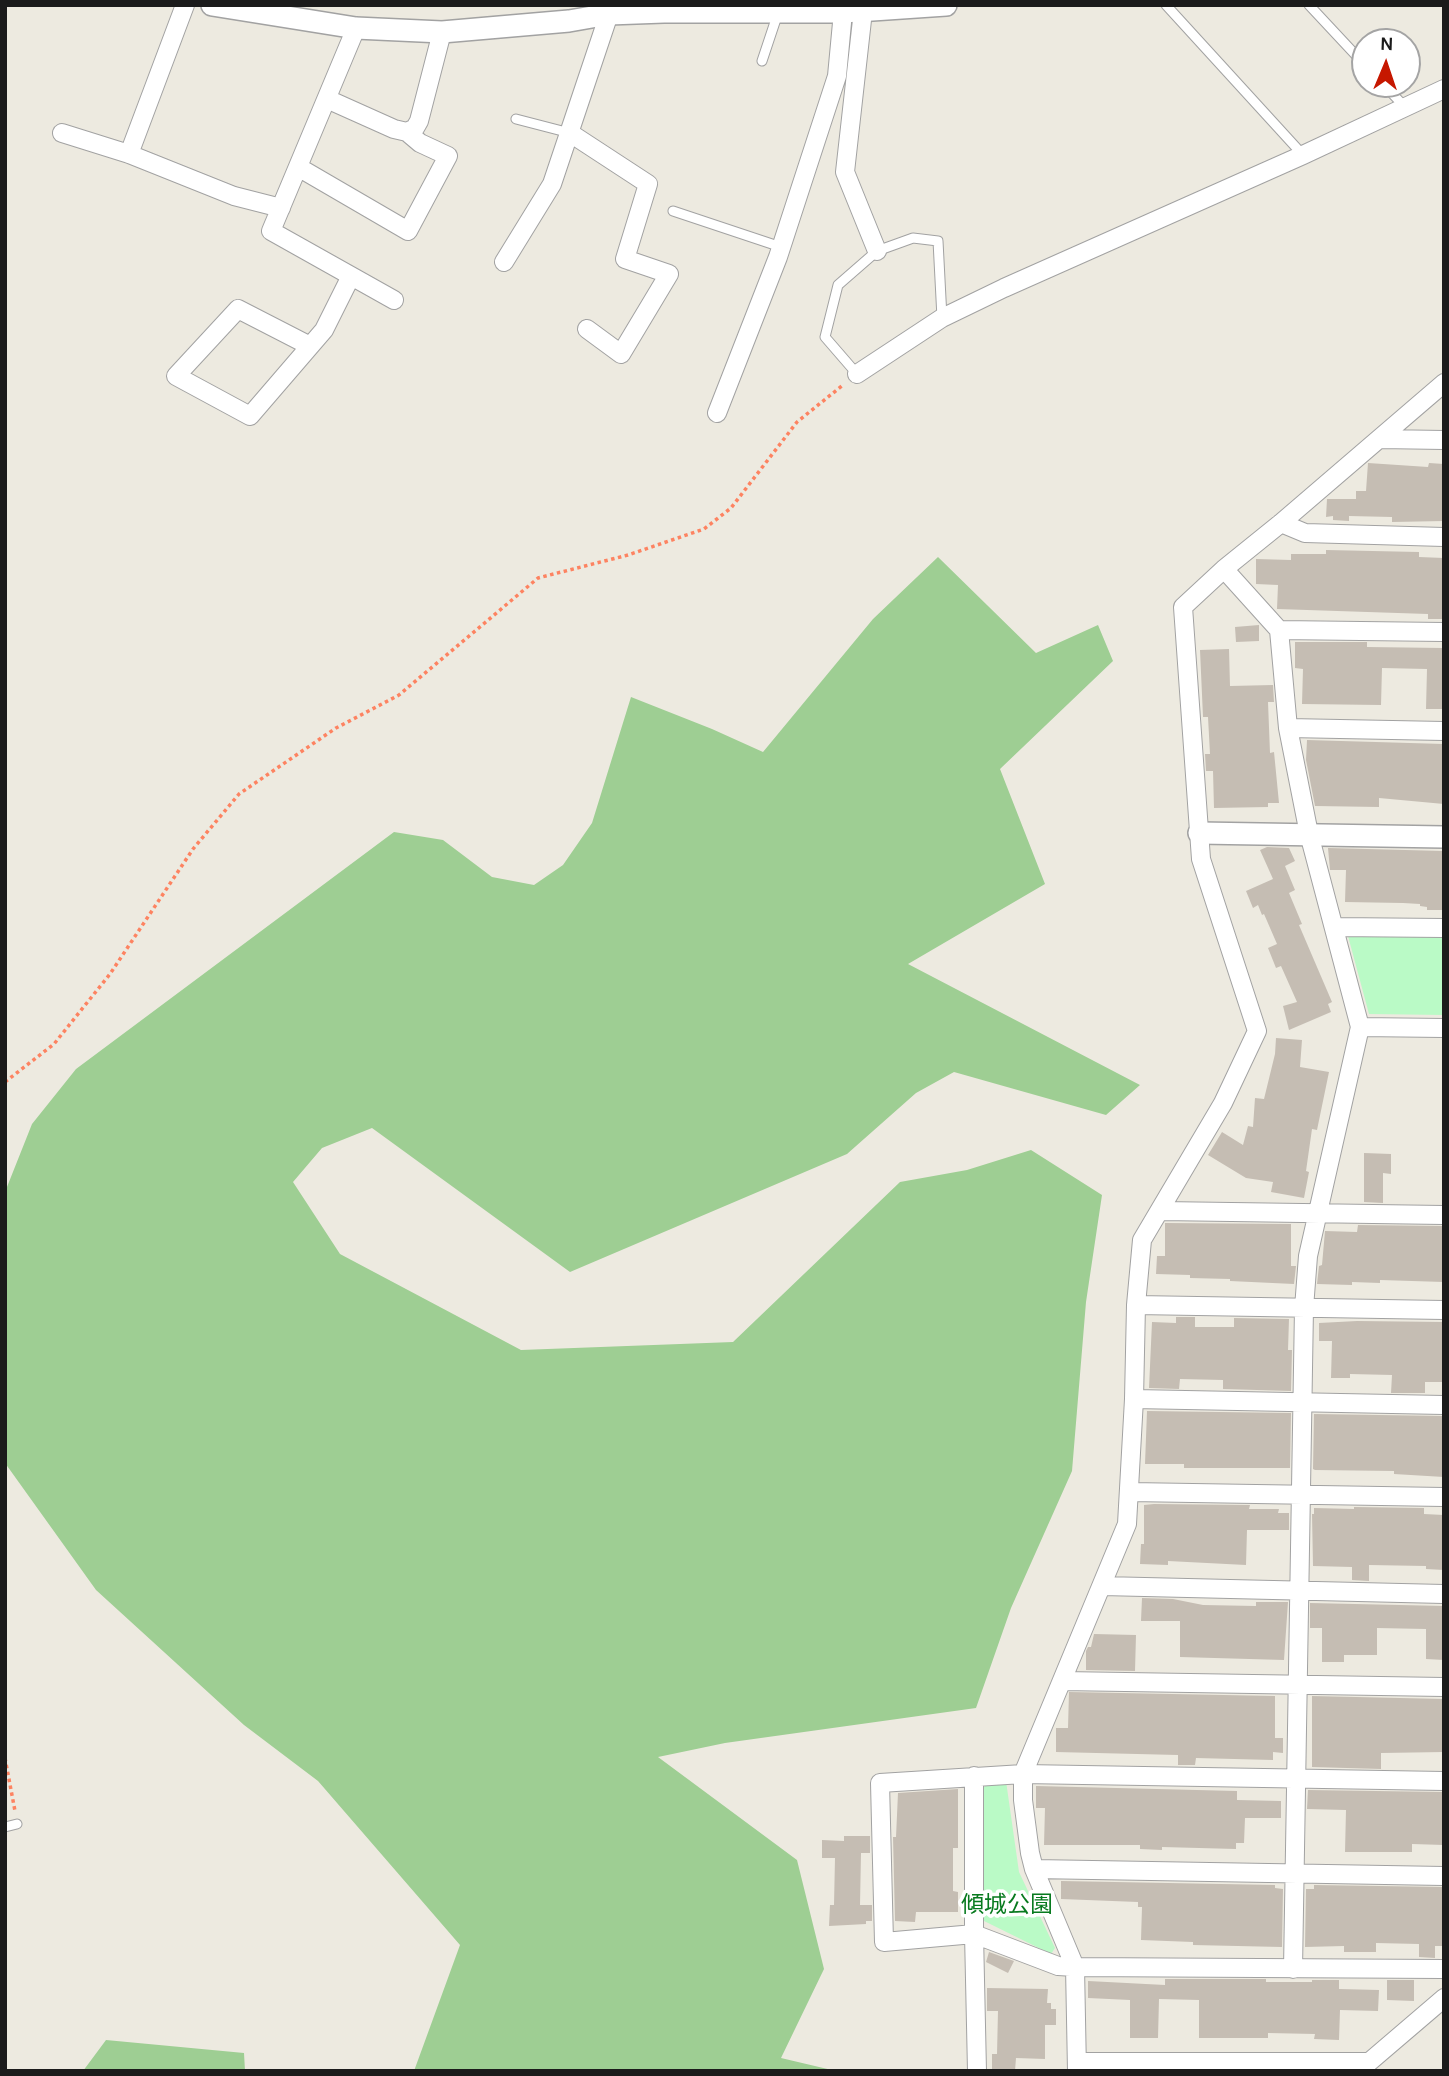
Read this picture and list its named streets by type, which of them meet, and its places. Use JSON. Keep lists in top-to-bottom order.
{
  "parks": ["傾城公園"],
  "north": "top"
}
